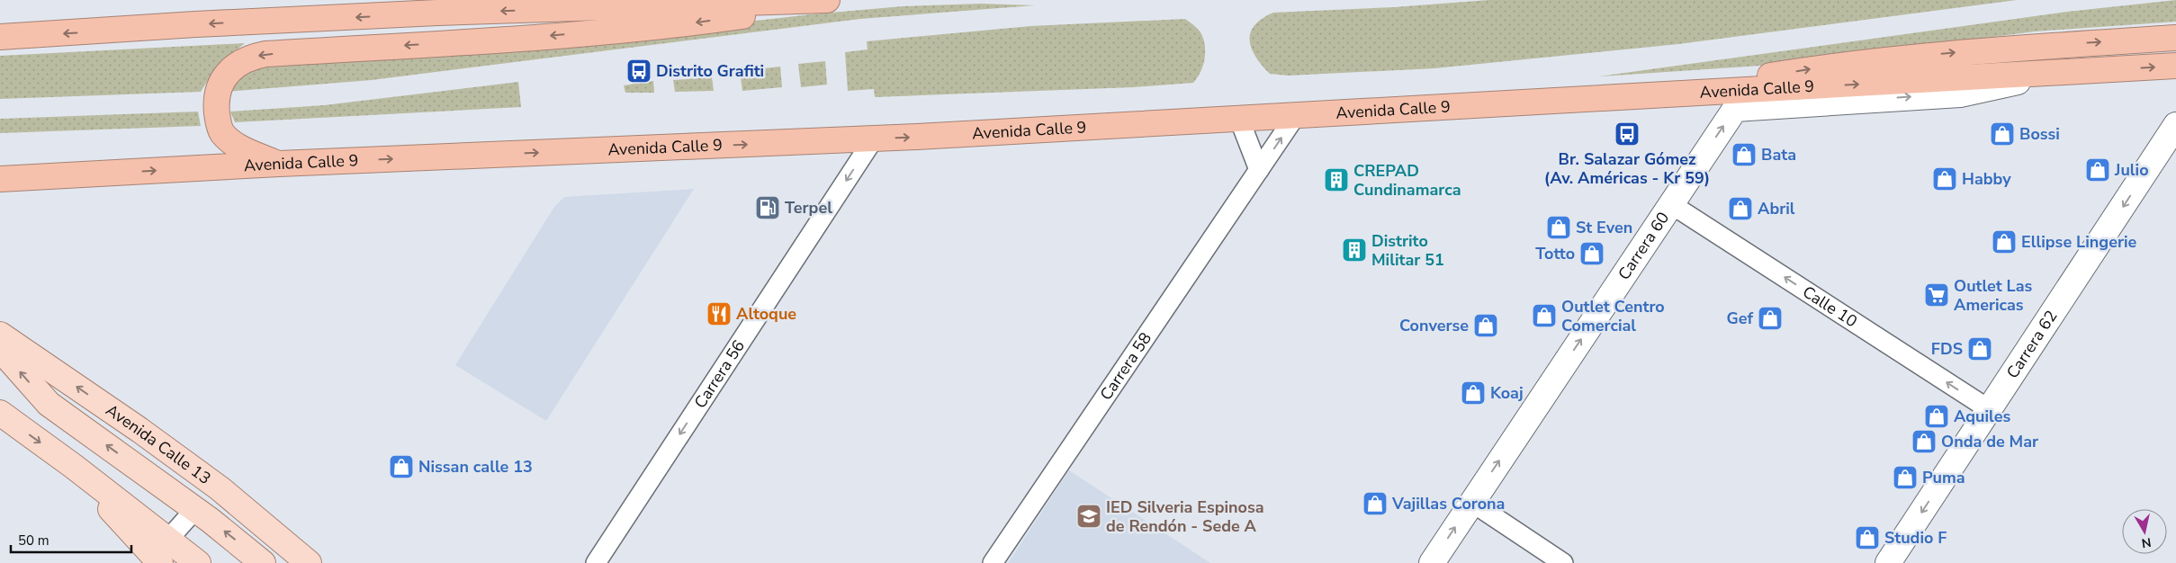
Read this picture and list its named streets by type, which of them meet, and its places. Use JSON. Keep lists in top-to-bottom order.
{
  "streets": {
    "highway": ["Avenida Calle 9"],
    "main road": ["Avenida Calle 13"],
    "street": [
      "Carrera 60",
      "Calle 10",
      "Carrera 62",
      "Carrera 58",
      "Carrera 56"
    ]
  },
  "crossings": [
    ["Avenida Calle 9", "Carrera 60"],
    ["Avenida Calle 9", "Carrera 58"],
    ["Avenida Calle 9", "Carrera 56"],
    ["Carrera 60", "Calle 10"],
    ["Calle 10", "Carrera 62"]
  ],
  "one_way": [
    "Carrera 60",
    "Calle 10",
    "Carrera 62",
    "Carrera 56",
    "Avenida Calle 13"
  ],
  "places": {
    "bus stop": ["Distrito Grafiti", "Br. Salazar Gómez (Av. Américas - Kr 59)"],
    "shop": [
      "Bossi",
      "Bata",
      "Julio",
      "Habby",
      "Abril",
      "St Even",
      "Ellipse Lingerie",
      "Totto",
      "Outlet Centro Comercial",
      "Gef",
      "Converse",
      "FDS",
      "Koaj",
      "Aquiles",
      "Onda de Mar",
      "Nissan calle 13",
      "Puma",
      "Vajillas Corona",
      "Studio F"
    ],
    "building": ["CREPAD Cundinamarca", "Distrito Militar 51"],
    "fuel station": ["Terpel"],
    "supermarket": ["Outlet Las Americas"],
    "restaurant": ["Altoque"],
    "school or university": ["IED Silveria Espinosa de Rendón - Sede A"]
  },
  "scale_bar": "50 m",
  "north": "bottom"
}
